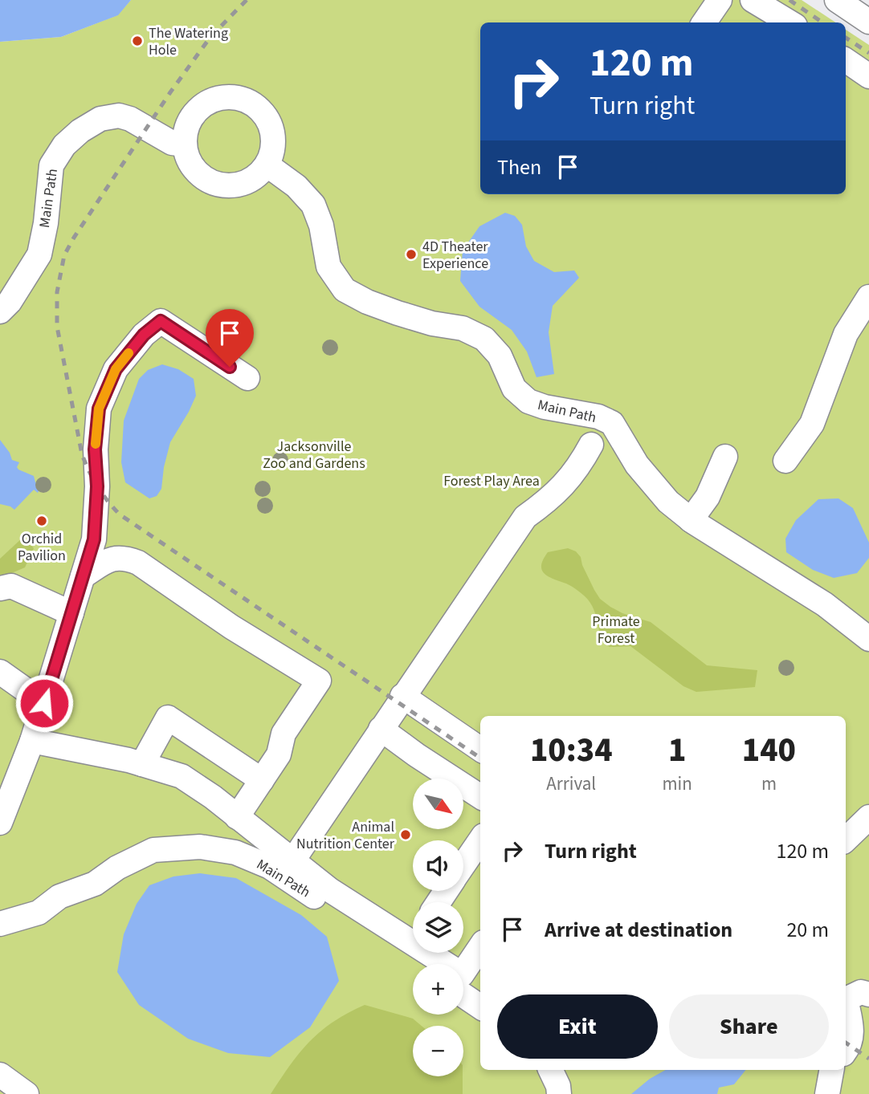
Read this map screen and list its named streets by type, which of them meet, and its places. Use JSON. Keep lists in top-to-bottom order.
{
  "streets": {
    "street": ["Main Path"]
  },
  "parks": ["Jacksonville Zoo and Gardens", "Forest Play Area", "Primate Forest"],
  "places": [
    "The Watering Hole",
    "4D Theater Experience",
    "Orchid Pavilion",
    "Animal Nutrition Center"
  ],
  "north": "bottom right",
  "page": {
    "turn": ["120 m", "Turn right"],
    "then": "Then",
    "eta": [
      "10:34",
      "Arrival",
      "1",
      "min",
      "140",
      "m"
    ],
    "map_buttons": ["+", "−"],
    "list": [
      {
        "name": "Turn right",
        "value": "120 m"
      },
      {
        "name": "Arrive at destination",
        "value": "20 m"
      }
    ],
    "buttons": ["Exit", "Share"]
  }
}
